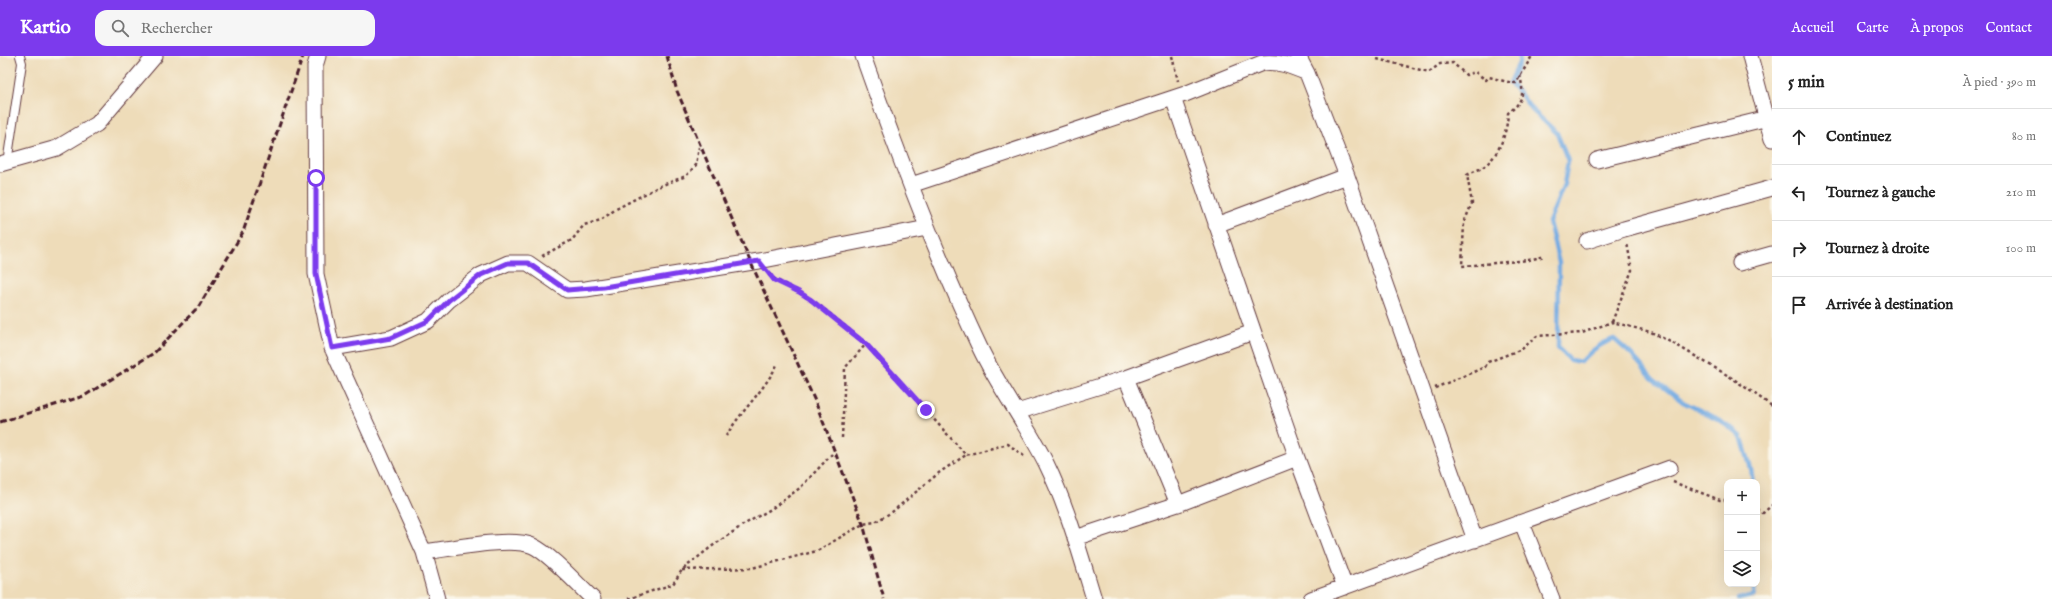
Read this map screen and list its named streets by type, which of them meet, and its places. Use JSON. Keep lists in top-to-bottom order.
{
  "page": {
    "header": "Kartio",
    "search": "Rechercher",
    "nav": [
      "Accueil",
      "Carte",
      "À propos",
      "Contact"
    ],
    "heading": ["5 min", "À pied · 390 m"],
    "list": [
      ["Continuez", "80 m"],
      ["Tournez à gauche", "210 m"],
      ["Tournez à droite", "100 m"],
      "Arrivée à destination"
    ],
    "map_buttons": ["+", "−"]
  }
}
